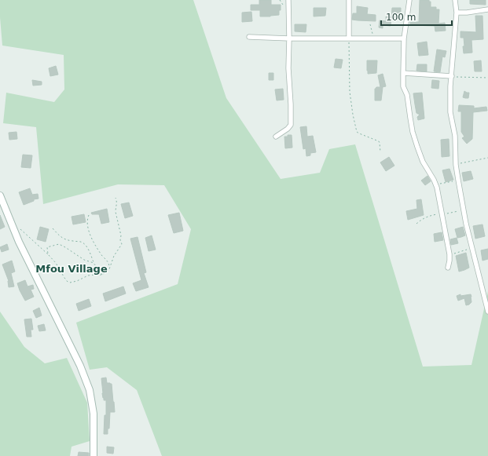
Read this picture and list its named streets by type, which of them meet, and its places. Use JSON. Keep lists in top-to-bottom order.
{
  "districts": ["Mfou Village"],
  "scale_bar": "100 m"
}
